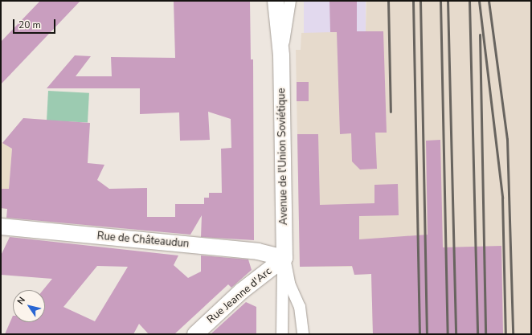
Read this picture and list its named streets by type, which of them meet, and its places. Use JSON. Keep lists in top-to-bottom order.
{
  "streets": {
    "street": ["Avenue de l'Union Soviétique", "Rue de Châteaudun", "Rue Jeanne d'Arc"]
  },
  "crossings": [
    ["Avenue de l'Union Soviétique", "Rue de Châteaudun"],
    ["Avenue de l'Union Soviétique", "Rue Jeanne d'Arc"],
    ["Rue de Châteaudun", "Rue Jeanne d'Arc"]
  ],
  "scale_bar": "20 m",
  "north": "top left"
}
